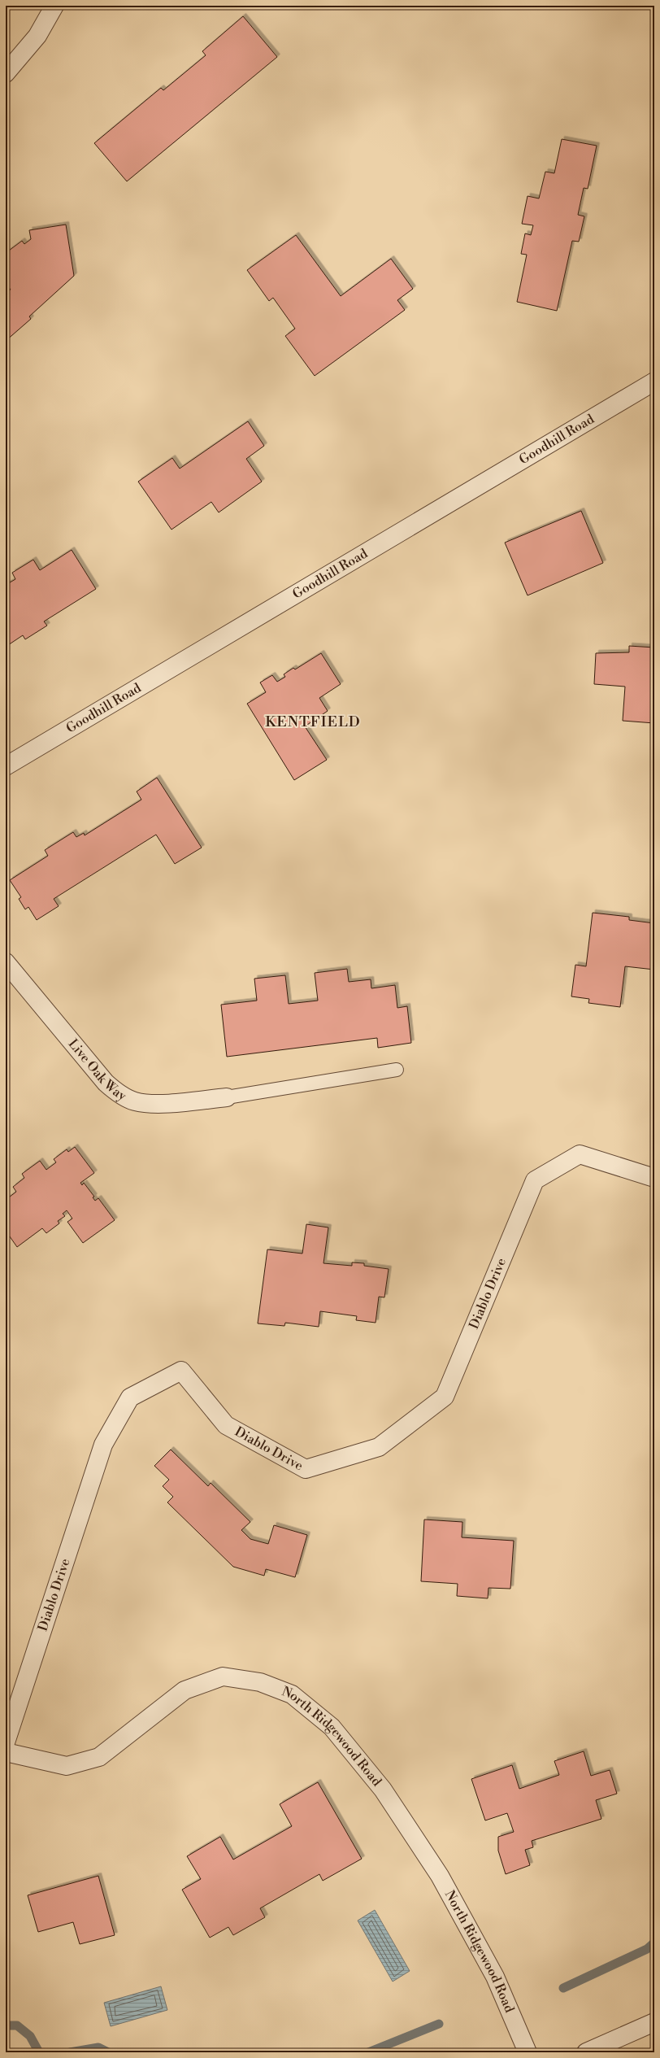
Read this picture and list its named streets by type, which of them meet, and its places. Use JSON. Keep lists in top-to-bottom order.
{
  "streets": {
    "street": [
      "Goodhill Road",
      "Live Oak Way",
      "Diablo Drive",
      "North Ridgewood Road"
    ]
  },
  "districts": ["KENTFIELD"]
}
